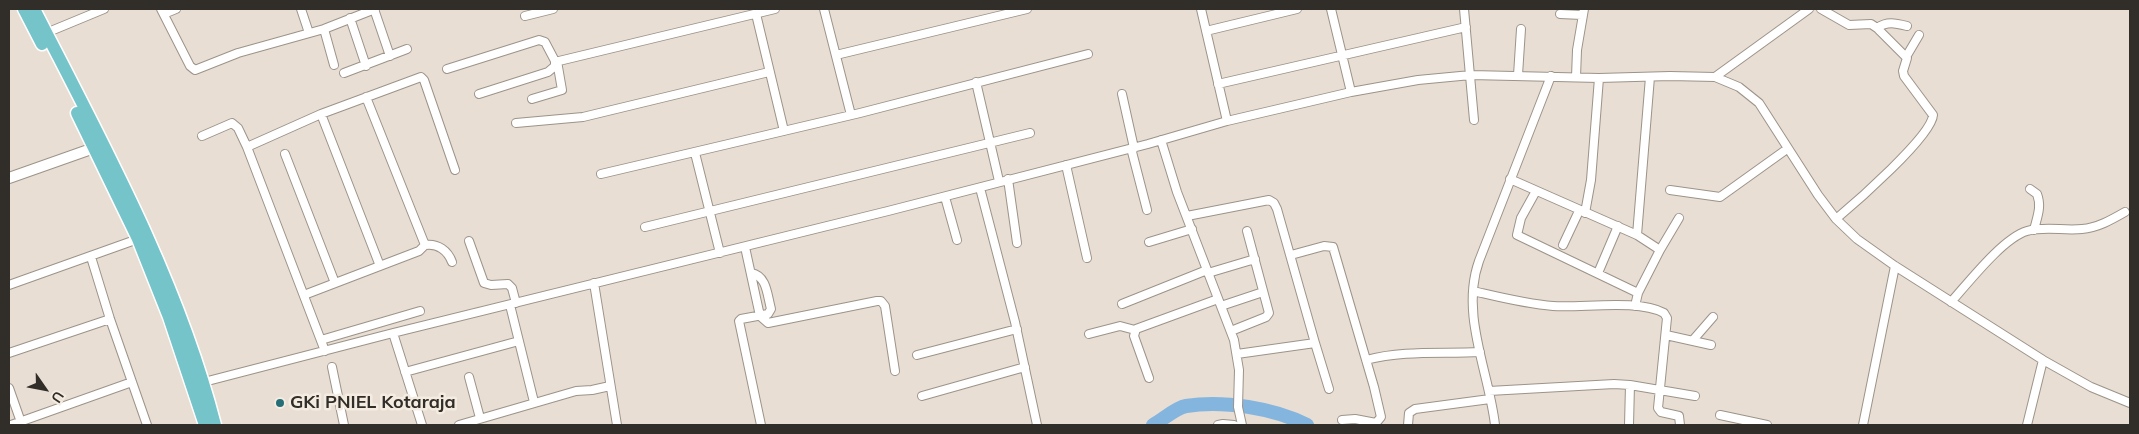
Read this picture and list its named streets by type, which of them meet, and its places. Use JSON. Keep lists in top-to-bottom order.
{
  "places": ["GKi PNIEL Kotaraja"],
  "north": "bottom right"
}
